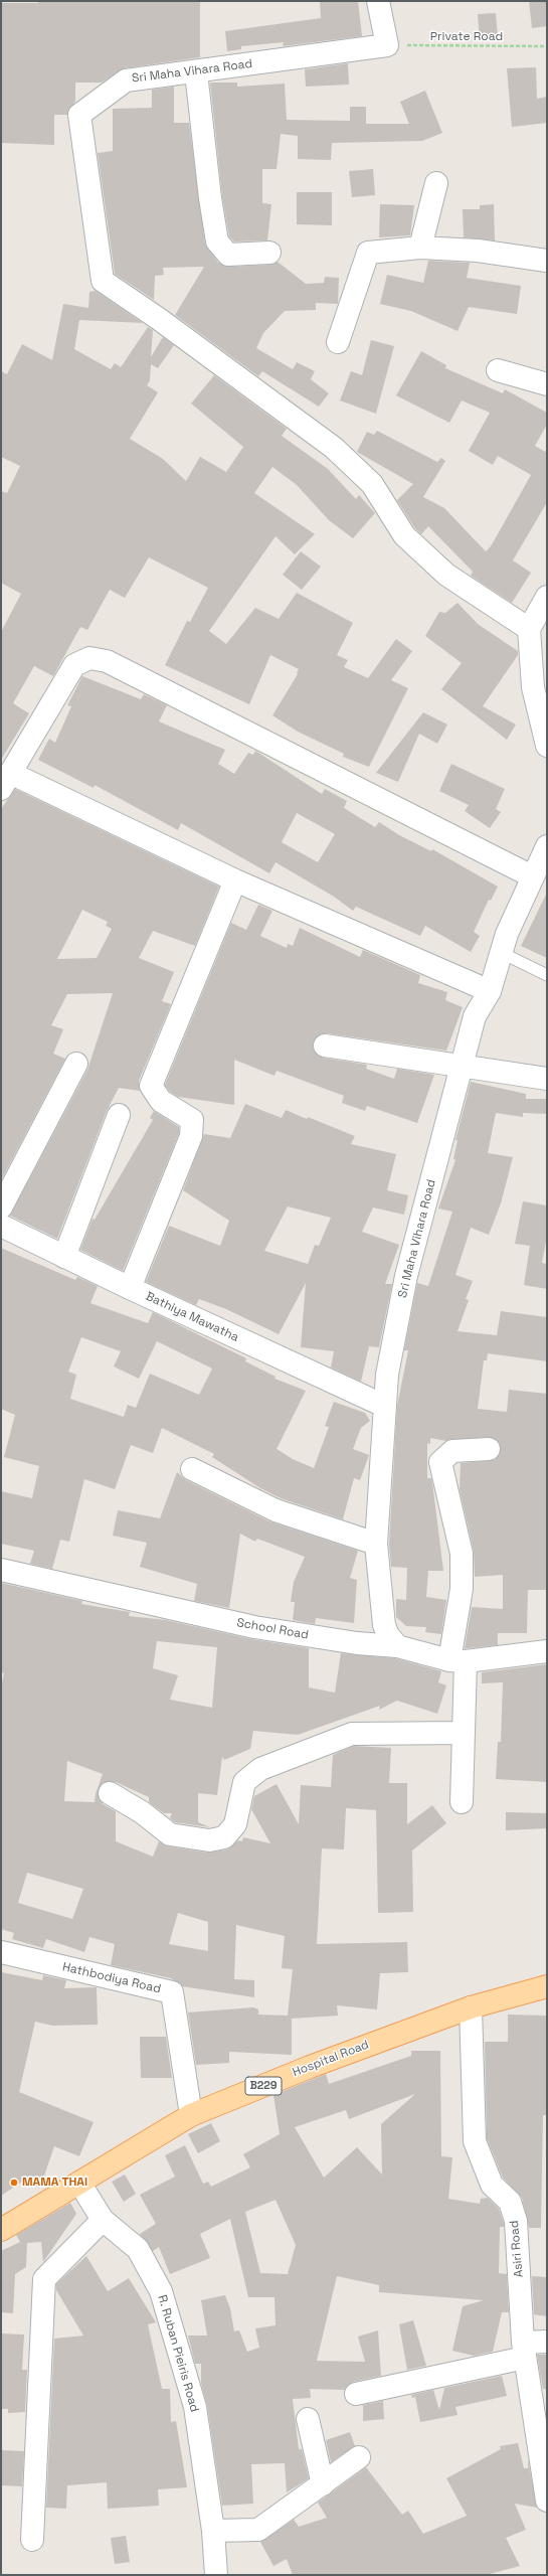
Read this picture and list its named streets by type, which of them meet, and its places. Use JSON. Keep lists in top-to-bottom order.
{
  "streets": {
    "main road": ["Hospital Road", "B229"],
    "street": [
      "Sri Maha Vihara Road",
      "Bathiya Mawatha",
      "School Road",
      "Hathbodiya Road",
      "Asiri Road",
      "R. Ruban Pieiris Road"
    ],
    "path": ["Private Road"]
  },
  "crossings": [
    ["Private Road", "Sri Maha Vihara Road"],
    ["Sri Maha Vihara Road", "Bathiya Mawatha"],
    ["Sri Maha Vihara Road", "School Road"],
    ["Hathbodiya Road", "Hospital Road"],
    ["Hospital Road", "Asiri Road"],
    ["Hospital Road", "R. Ruban Pieiris Road"]
  ],
  "places": ["MAMA THAI"]
}
